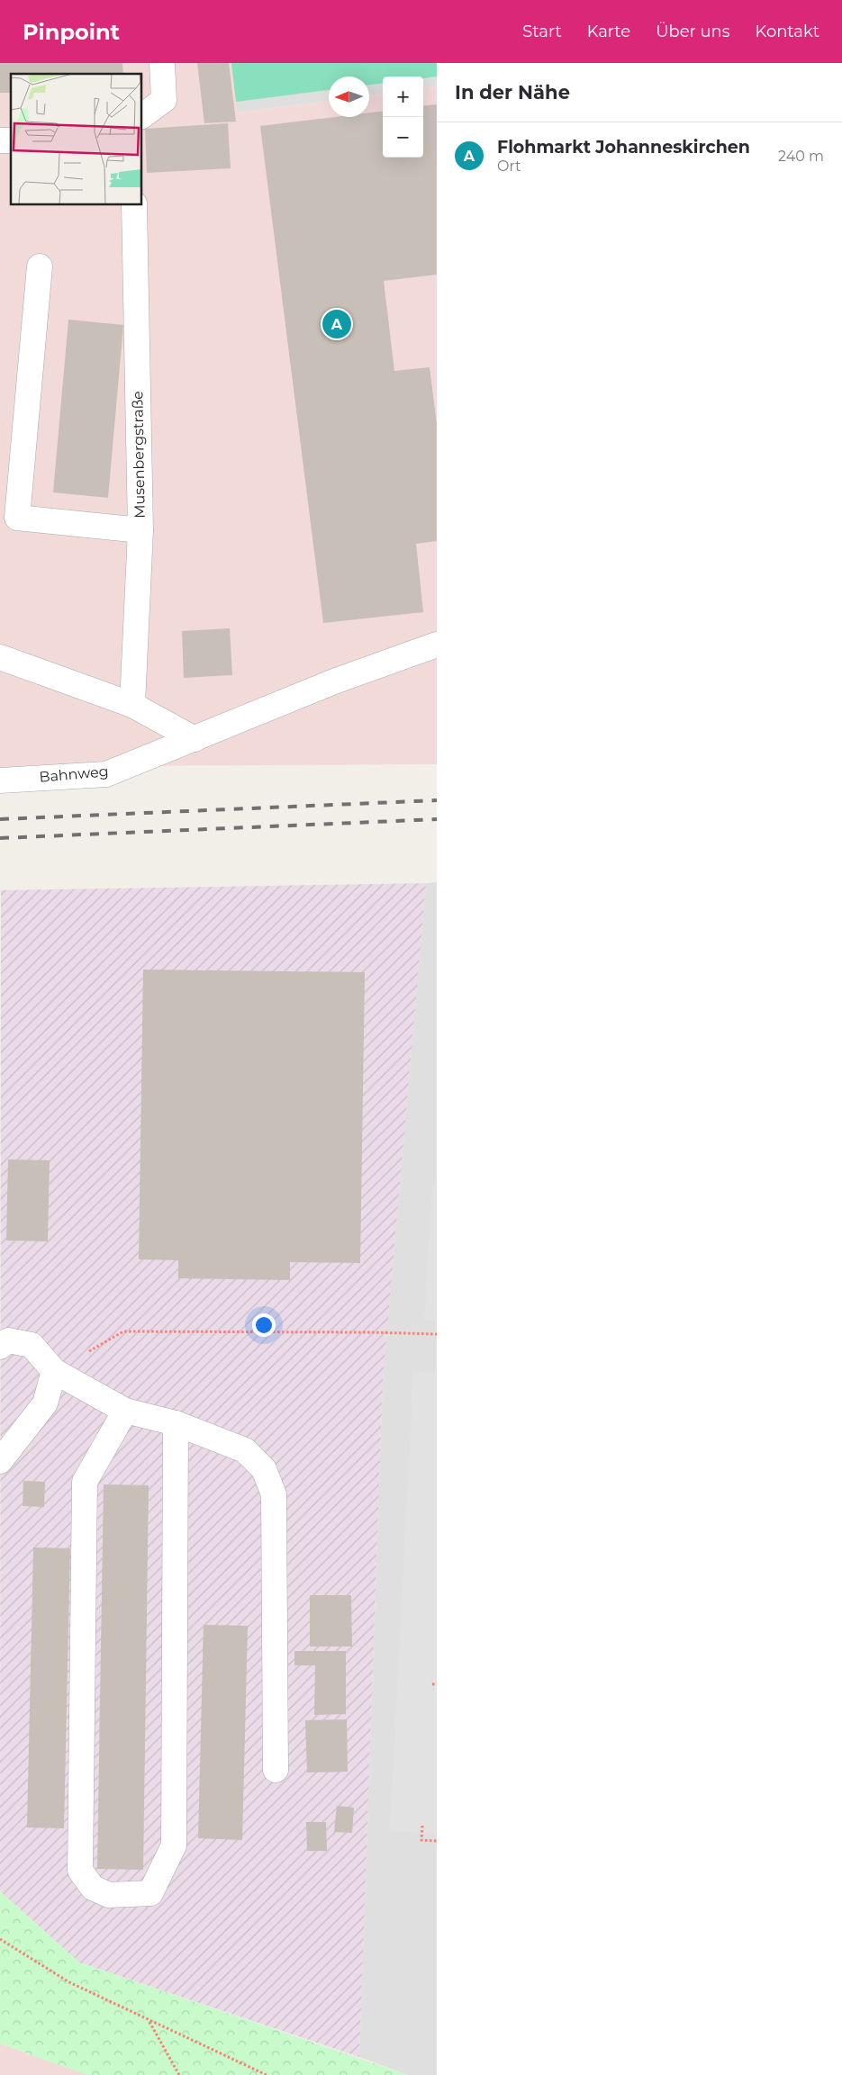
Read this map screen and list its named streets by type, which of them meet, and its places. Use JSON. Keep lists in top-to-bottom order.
{
  "streets": {
    "street": ["Musenbergstraße", "Bahnweg"]
  },
  "north": "left",
  "page": {
    "header": "Pinpoint",
    "nav": [
      "Start",
      "Karte",
      "Über uns",
      "Kontakt"
    ],
    "heading": "In der Nähe",
    "map_buttons": ["+", "−"],
    "list": [
      {
        "mark": "A",
        "name": "Flohmarkt Johanneskirchen",
        "note": "Ort",
        "value": "240 m"
      }
    ],
    "pins": "A"
  }
}
